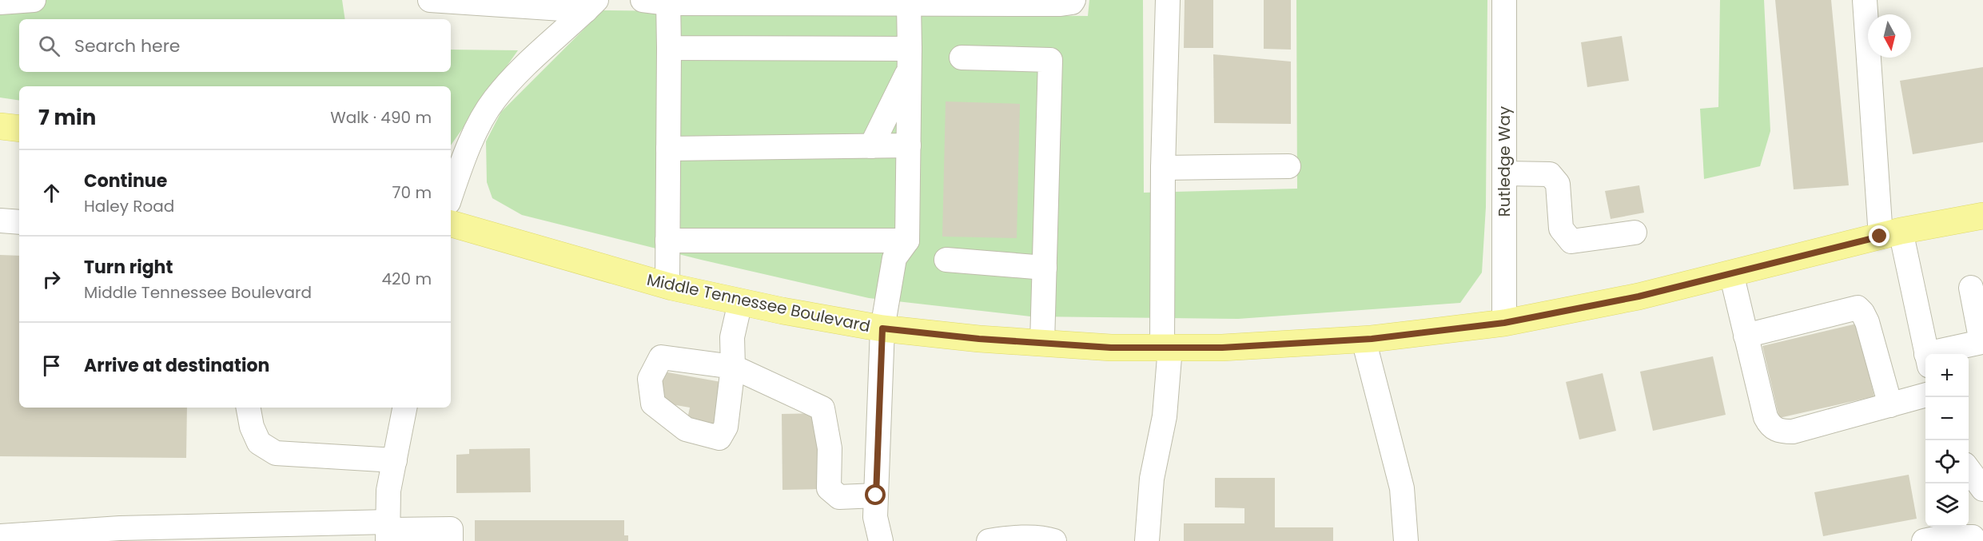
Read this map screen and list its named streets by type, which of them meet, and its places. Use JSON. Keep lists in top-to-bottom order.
{
  "streets": {
    "main road": ["Middle Tennessee Boulevard"],
    "street": ["Rutledge Way"]
  },
  "crossings": [
    ["Rutledge Way", "Middle Tennessee Boulevard"]
  ],
  "north": "bottom",
  "page": {
    "search": "Search here",
    "heading": ["7 min", "Walk · 490 m"],
    "list": [
      ["Continue", "Haley Road", "70 m"],
      ["Turn right", "Middle Tennessee Boulevard", "420 m"],
      "Arrive at destination"
    ],
    "map_buttons": ["+", "−"]
  }
}
